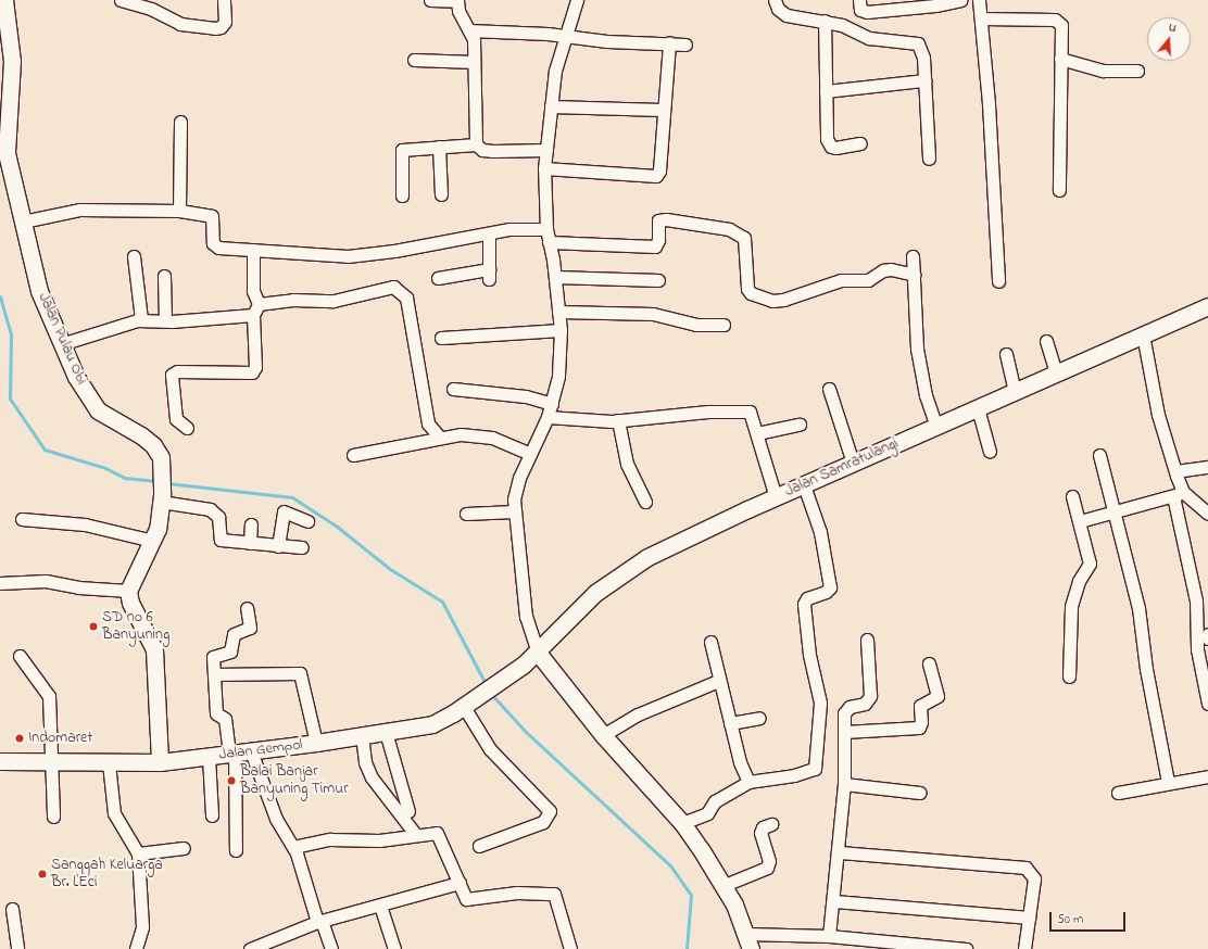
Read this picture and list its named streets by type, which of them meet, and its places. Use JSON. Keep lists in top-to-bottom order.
{
  "streets": {
    "main road": ["Jalan Pulau Obi", "Jalan Samratulangi", "Jalan Gempol"]
  },
  "crossings": [
    ["Jalan Samratulangi", "Jalan Gempol"]
  ],
  "places": [
    "SD no 6 Banyuning",
    "Indomaret",
    "Balai Banjar Banyuning Timur",
    "Sanggah Keluarga Br. LEci"
  ],
  "scale_bar": "50 m",
  "north": "top"
}
